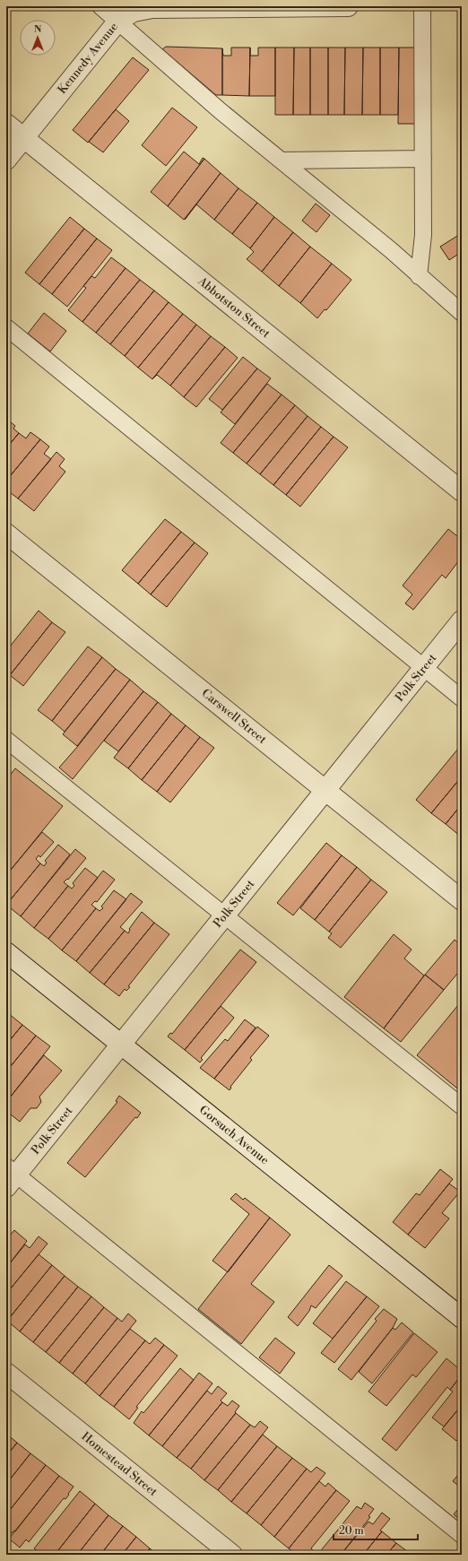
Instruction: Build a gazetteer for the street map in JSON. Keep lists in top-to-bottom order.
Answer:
{
  "streets": {
    "street": [
      "Kennedy Avenue",
      "Abbotston Street",
      "Polk Street",
      "Carswell Street",
      "Gorsuch Avenue",
      "Homestead Street"
    ]
  },
  "crossings": [
    ["Kennedy Avenue", "Abbotston Street"],
    ["Polk Street", "Carswell Street"],
    ["Polk Street", "Gorsuch Avenue"]
  ],
  "scale_bar": "20 m",
  "north": "top"
}
